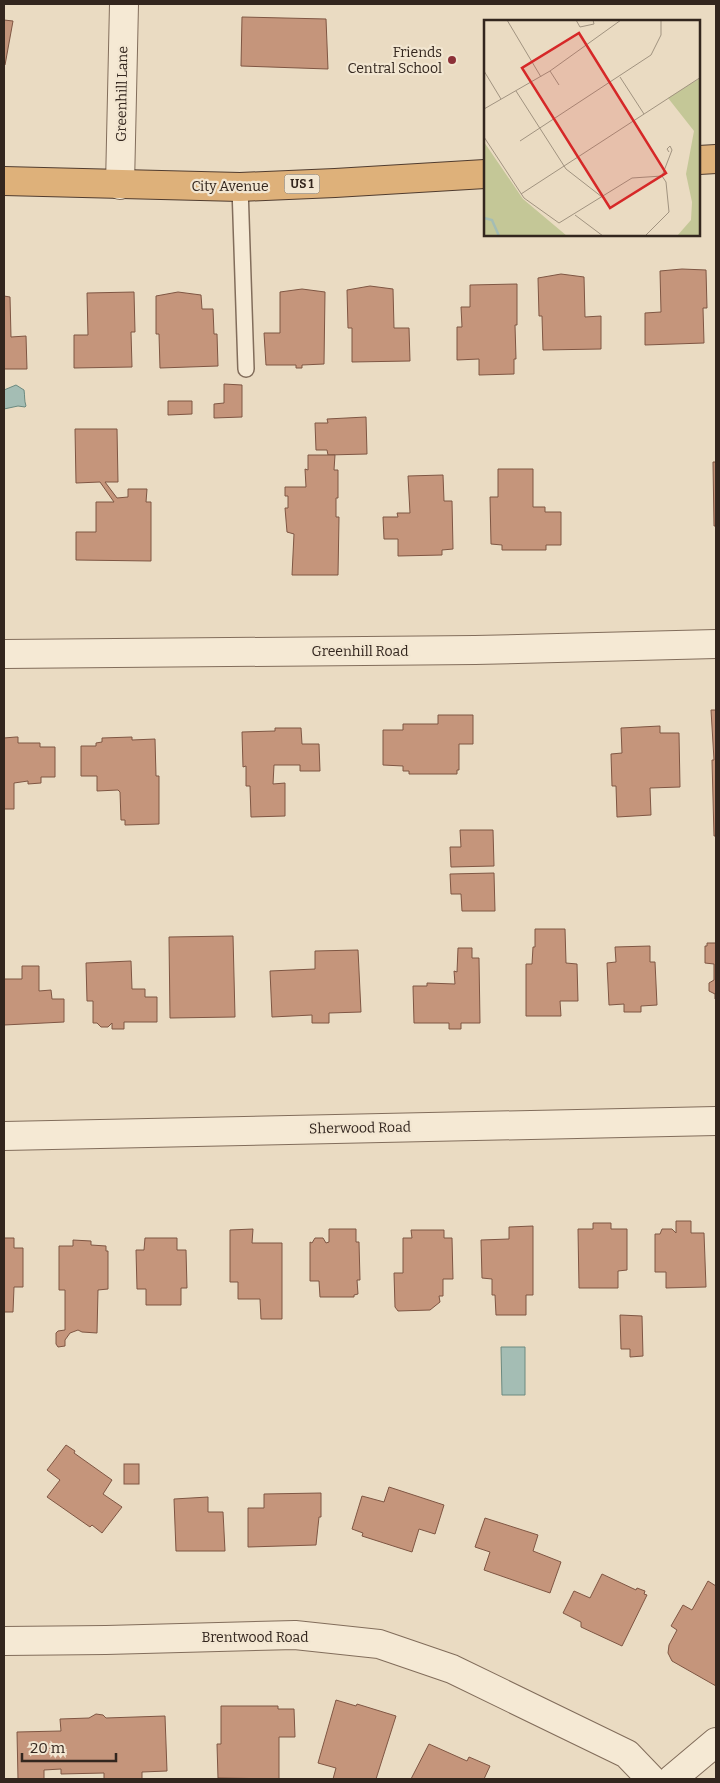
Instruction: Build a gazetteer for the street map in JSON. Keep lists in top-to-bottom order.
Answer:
{
  "streets": {
    "highway": ["US 1", "City Avenue"],
    "street": [
      "Greenhill Lane",
      "Greenhill Road",
      "Sherwood Road",
      "Brentwood Road"
    ]
  },
  "crossings": [
    ["Greenhill Lane", "City Avenue"]
  ],
  "places": ["Friends Central School"],
  "scale_bar": "20 m"
}
